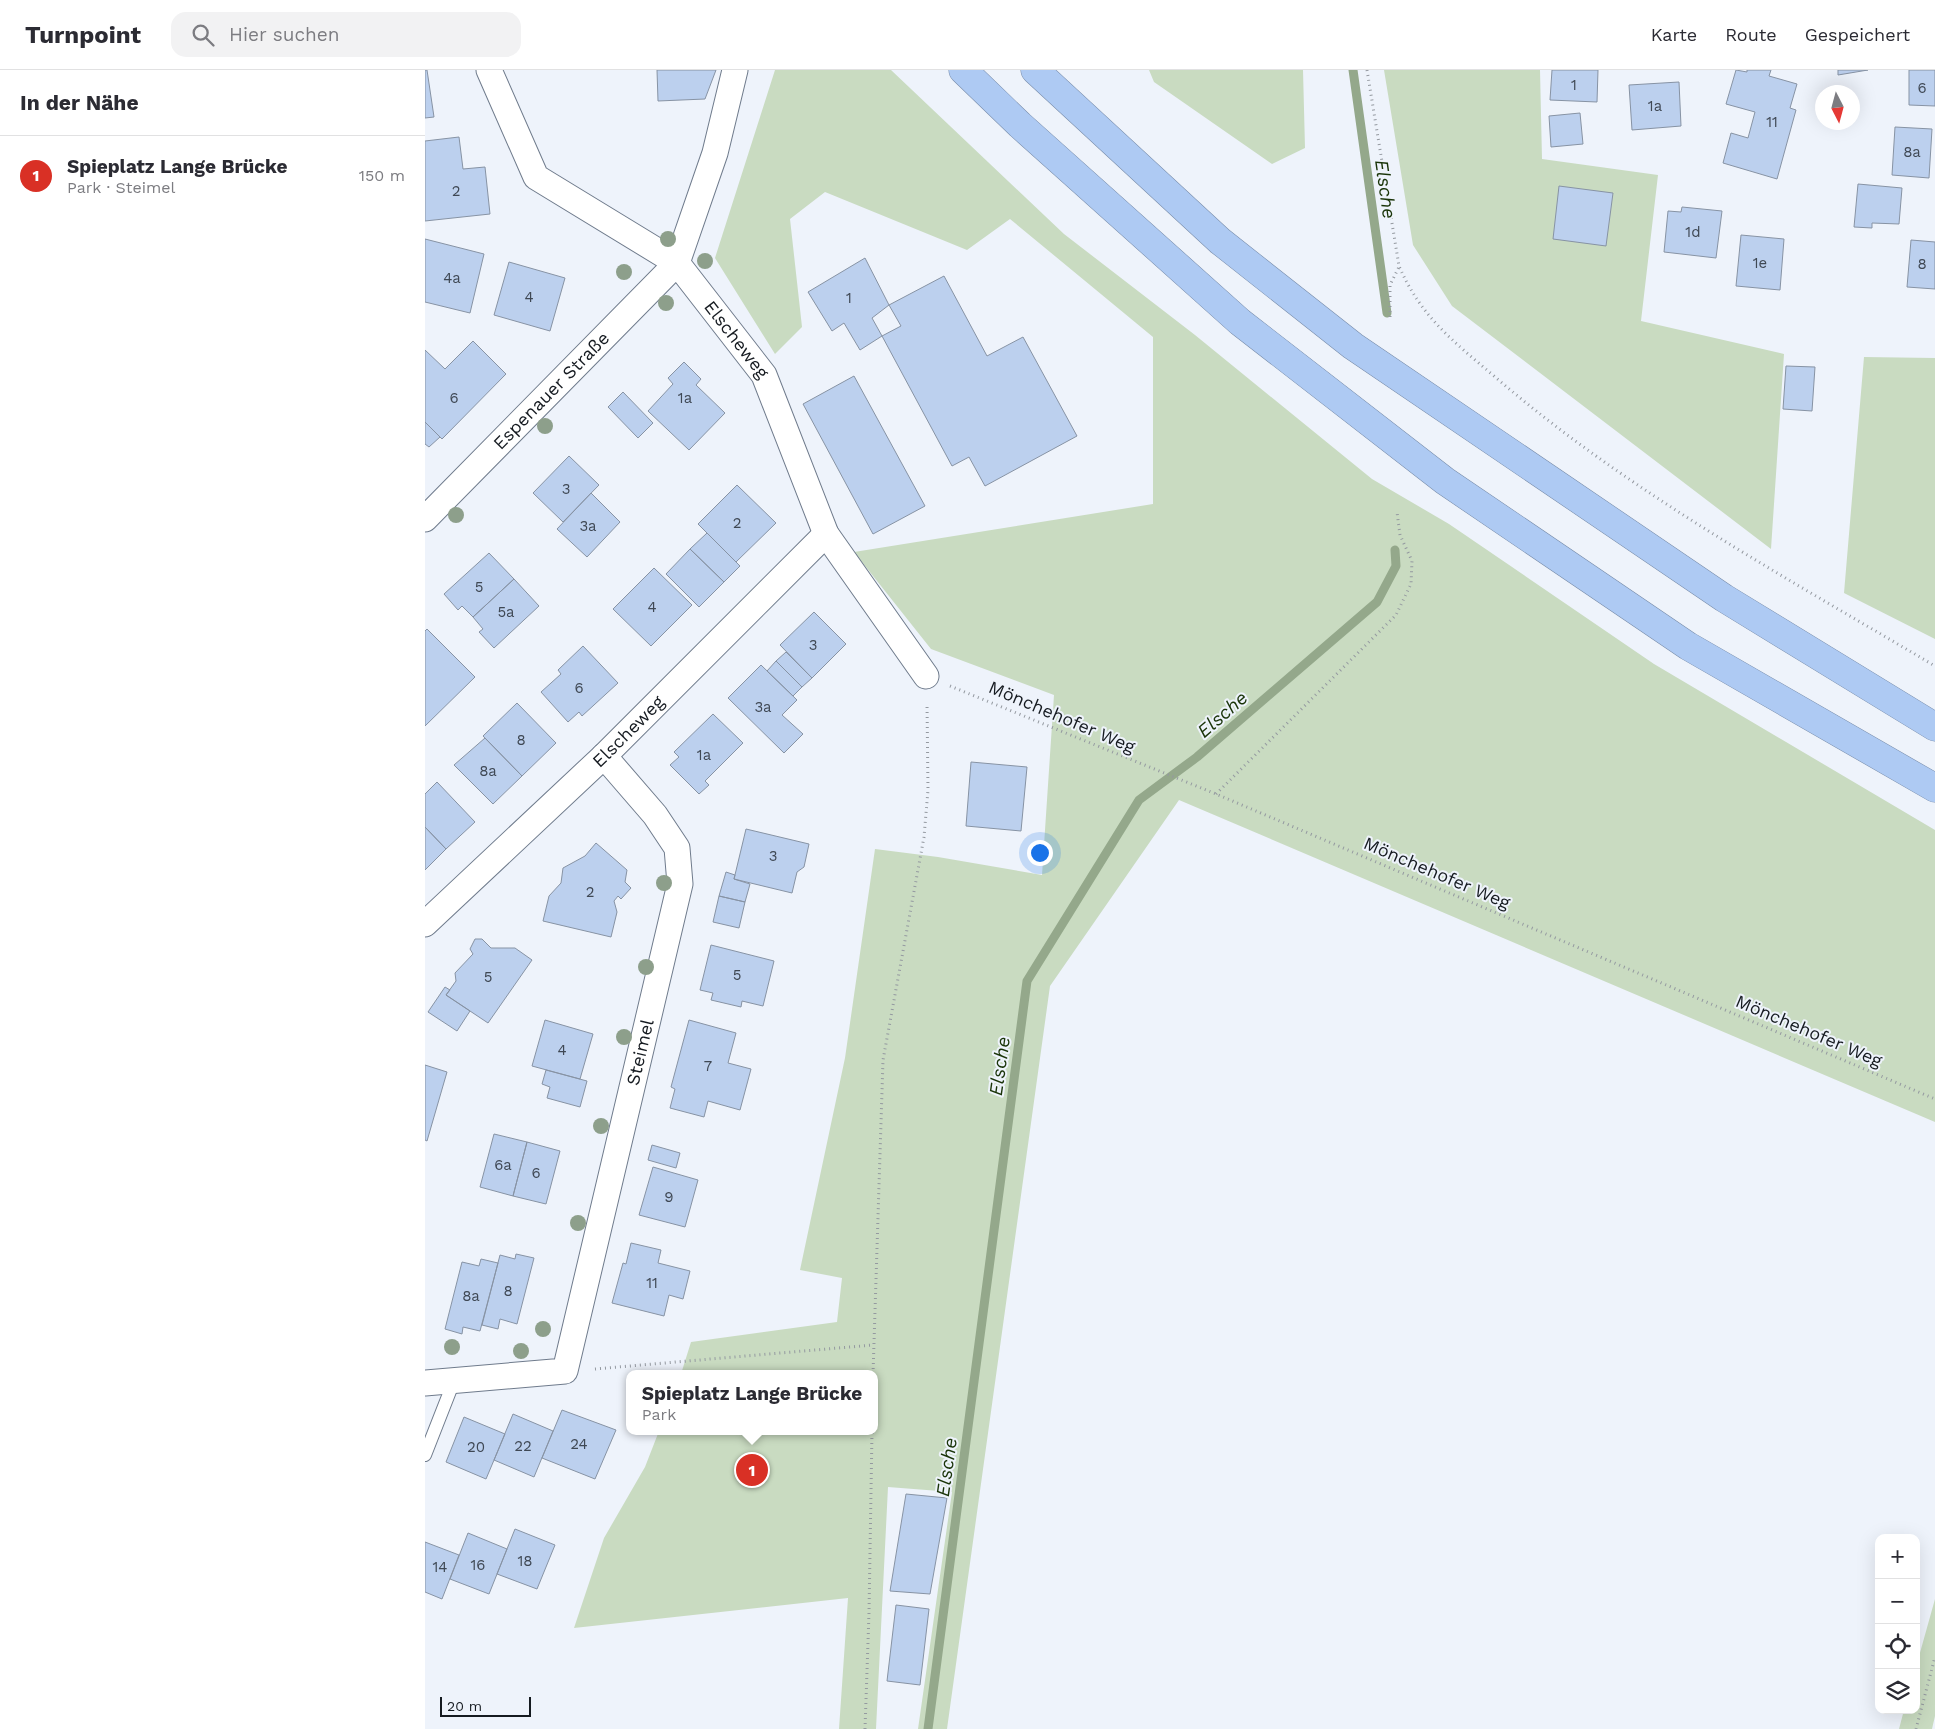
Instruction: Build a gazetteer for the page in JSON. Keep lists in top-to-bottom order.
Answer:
{
  "streets": {
    "street": ["Elscheweg", "Espenauer Straße", "Steimel"],
    "path": ["Mönchehofer Weg"]
  },
  "crossings": [
    ["Elscheweg", "Espenauer Straße"],
    ["Elscheweg", "Mönchehofer Weg"],
    ["Elscheweg", "Steimel"]
  ],
  "water": ["Elsche"],
  "house_numbers": [
    "1",
    "6",
    "1a",
    "11",
    "8a",
    "2",
    "1d",
    "1e",
    "8",
    "4a",
    "4",
    "1",
    "6",
    "1a",
    "3",
    "2",
    "3a",
    "5",
    "4",
    "5a",
    "3",
    "6",
    "3a",
    "8",
    "1a",
    "8a",
    "3",
    "2",
    "5",
    "5",
    "4",
    "7",
    "6a",
    "6",
    "9",
    "11",
    "8",
    "8a",
    "24",
    "22",
    "20",
    "18",
    "16",
    "14"
  ],
  "scale_bar": "20 m",
  "north": "bottom",
  "page": {
    "header": "Turnpoint",
    "search": "Hier suchen",
    "nav": ["Karte", "Route", "Gespeichert"],
    "heading": "In der Nähe",
    "list": [
      {
        "mark": "1",
        "name": "Spieplatz Lange Brücke",
        "note": "Park · Steimel",
        "value": "150 m"
      }
    ],
    "popup": ["Spieplatz Lange Brücke", "Park"],
    "pins": "1",
    "map_buttons": ["+", "−"],
    "scale": "20 m"
  }
}
